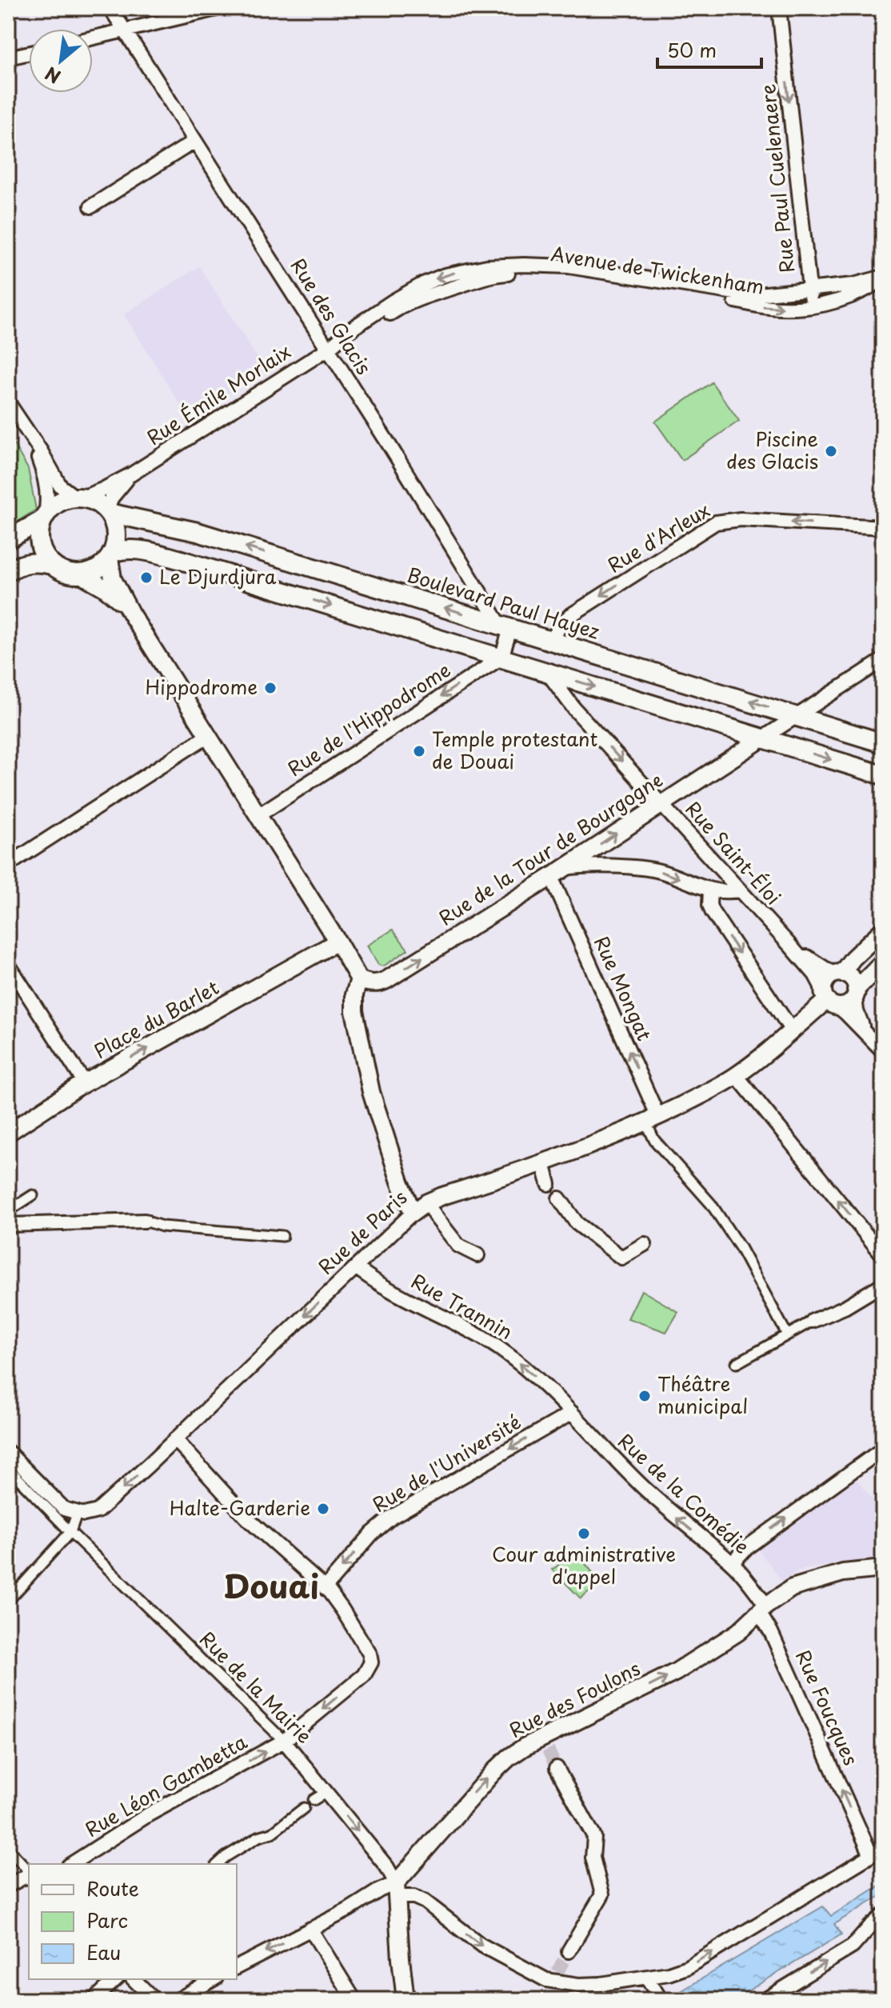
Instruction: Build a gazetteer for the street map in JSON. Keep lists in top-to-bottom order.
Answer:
{
  "streets": {
    "main road": ["Boulevard Paul Hayez"],
    "street": [
      "Rue Paul Cuelenaere",
      "Avenue de Twickenham",
      "Rue des Glacis",
      "Rue Émile Morlaix",
      "Rue d'Arleux",
      "Rue de l'Hippodrome",
      "Rue de la Tour de Bourgogne",
      "Rue Saint-Éloi",
      "Rue Mongat",
      "Place du Barlet",
      "Rue de Paris",
      "Rue Trannin",
      "Rue de l'Université",
      "Rue de la Comédie",
      "Rue de la Mairie",
      "Rue des Foulons",
      "Rue Foucques",
      "Rue Léon Gambetta"
    ]
  },
  "crossings": [
    ["Rue Paul Cuelenaere", "Avenue de Twickenham"],
    ["Avenue de Twickenham", "Rue des Glacis"],
    ["Avenue de Twickenham", "Rue Émile Morlaix"],
    ["Rue des Glacis", "Rue Émile Morlaix"],
    ["Rue des Glacis", "Boulevard Paul Hayez"],
    ["Rue Émile Morlaix", "Boulevard Paul Hayez"],
    ["Rue d'Arleux", "Boulevard Paul Hayez"],
    ["Rue de la Tour de Bourgogne", "Rue Saint-Éloi"],
    ["Rue de la Tour de Bourgogne", "Rue Mongat"],
    ["Rue Saint-Éloi", "Rue de Paris"],
    ["Rue Mongat", "Rue de Paris"],
    ["Rue de Paris", "Rue Trannin"],
    ["Rue Trannin", "Rue de l'Université"],
    ["Rue Trannin", "Rue de la Comédie"],
    ["Rue de l'Université", "Rue de la Comédie"],
    ["Rue de l'Université", "Rue Léon Gambetta"],
    ["Rue de la Comédie", "Rue des Foulons"],
    ["Rue de la Comédie", "Rue Foucques"],
    ["Rue de la Mairie", "Rue des Foulons"],
    ["Rue de la Mairie", "Rue Léon Gambetta"],
    ["Rue des Foulons", "Rue Foucques"]
  ],
  "one_way": [
    "Rue Paul Cuelenaere",
    "Rue d'Arleux",
    "Rue de l'Hippodrome",
    "Rue de la Tour de Bourgogne",
    "Rue Mongat",
    "Place du Barlet",
    "Rue de Paris",
    "Rue Trannin",
    "Rue de l'Université",
    "Rue de la Comédie",
    "Rue des Foulons",
    "Rue Foucques"
  ],
  "districts": ["Douai"],
  "places": [
    "Piscine des Glacis",
    "Le Djurdjura",
    "Hippodrome",
    "Temple protestant de Douai",
    "Théâtre municipal",
    "Halte-Garderie",
    "Cour administrative d'appel"
  ],
  "legend": ["Route", "Parc", "Eau"],
  "scale_bar": "50 m",
  "north": "bottom left"
}
